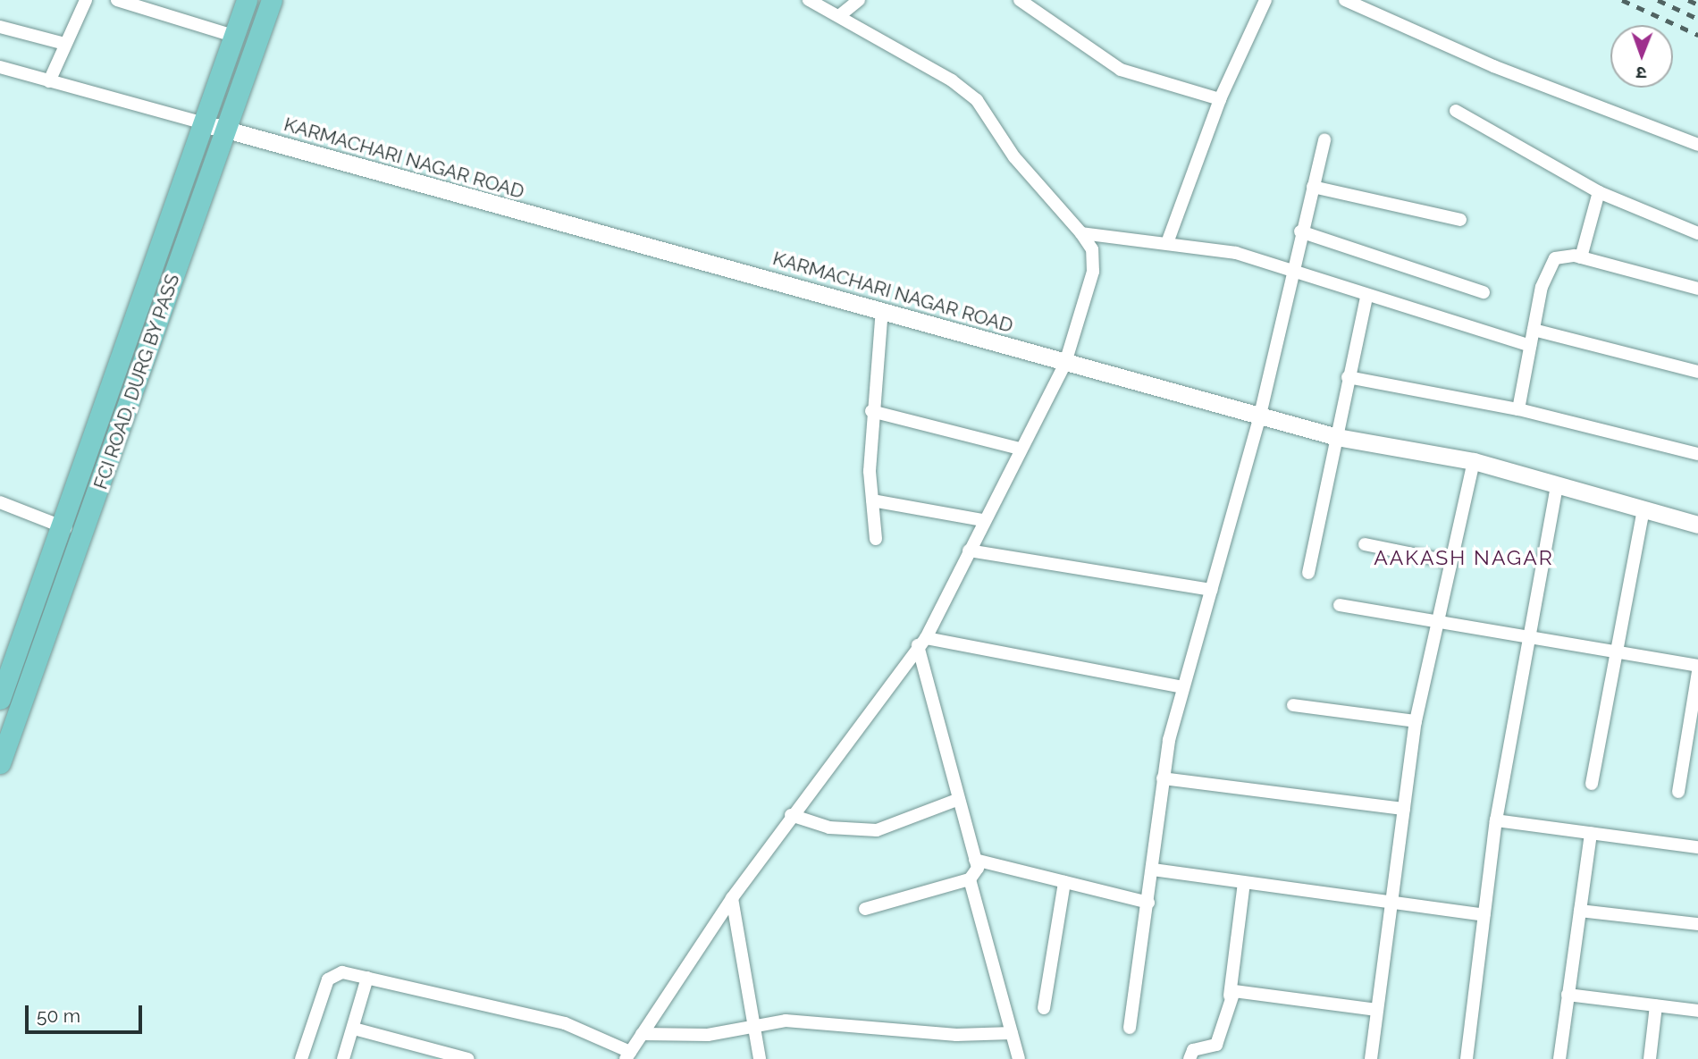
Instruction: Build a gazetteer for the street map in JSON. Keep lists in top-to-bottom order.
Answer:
{
  "streets": {
    "main road": ["FCI ROAD, DURG BY PASS"],
    "street": ["KARMACHARI NAGAR ROAD"]
  },
  "crossings": [
    ["KARMACHARI NAGAR ROAD", "FCI ROAD, DURG BY PASS"]
  ],
  "districts": ["AAKASH NAGAR"],
  "scale_bar": "50 m",
  "north": "bottom"
}
